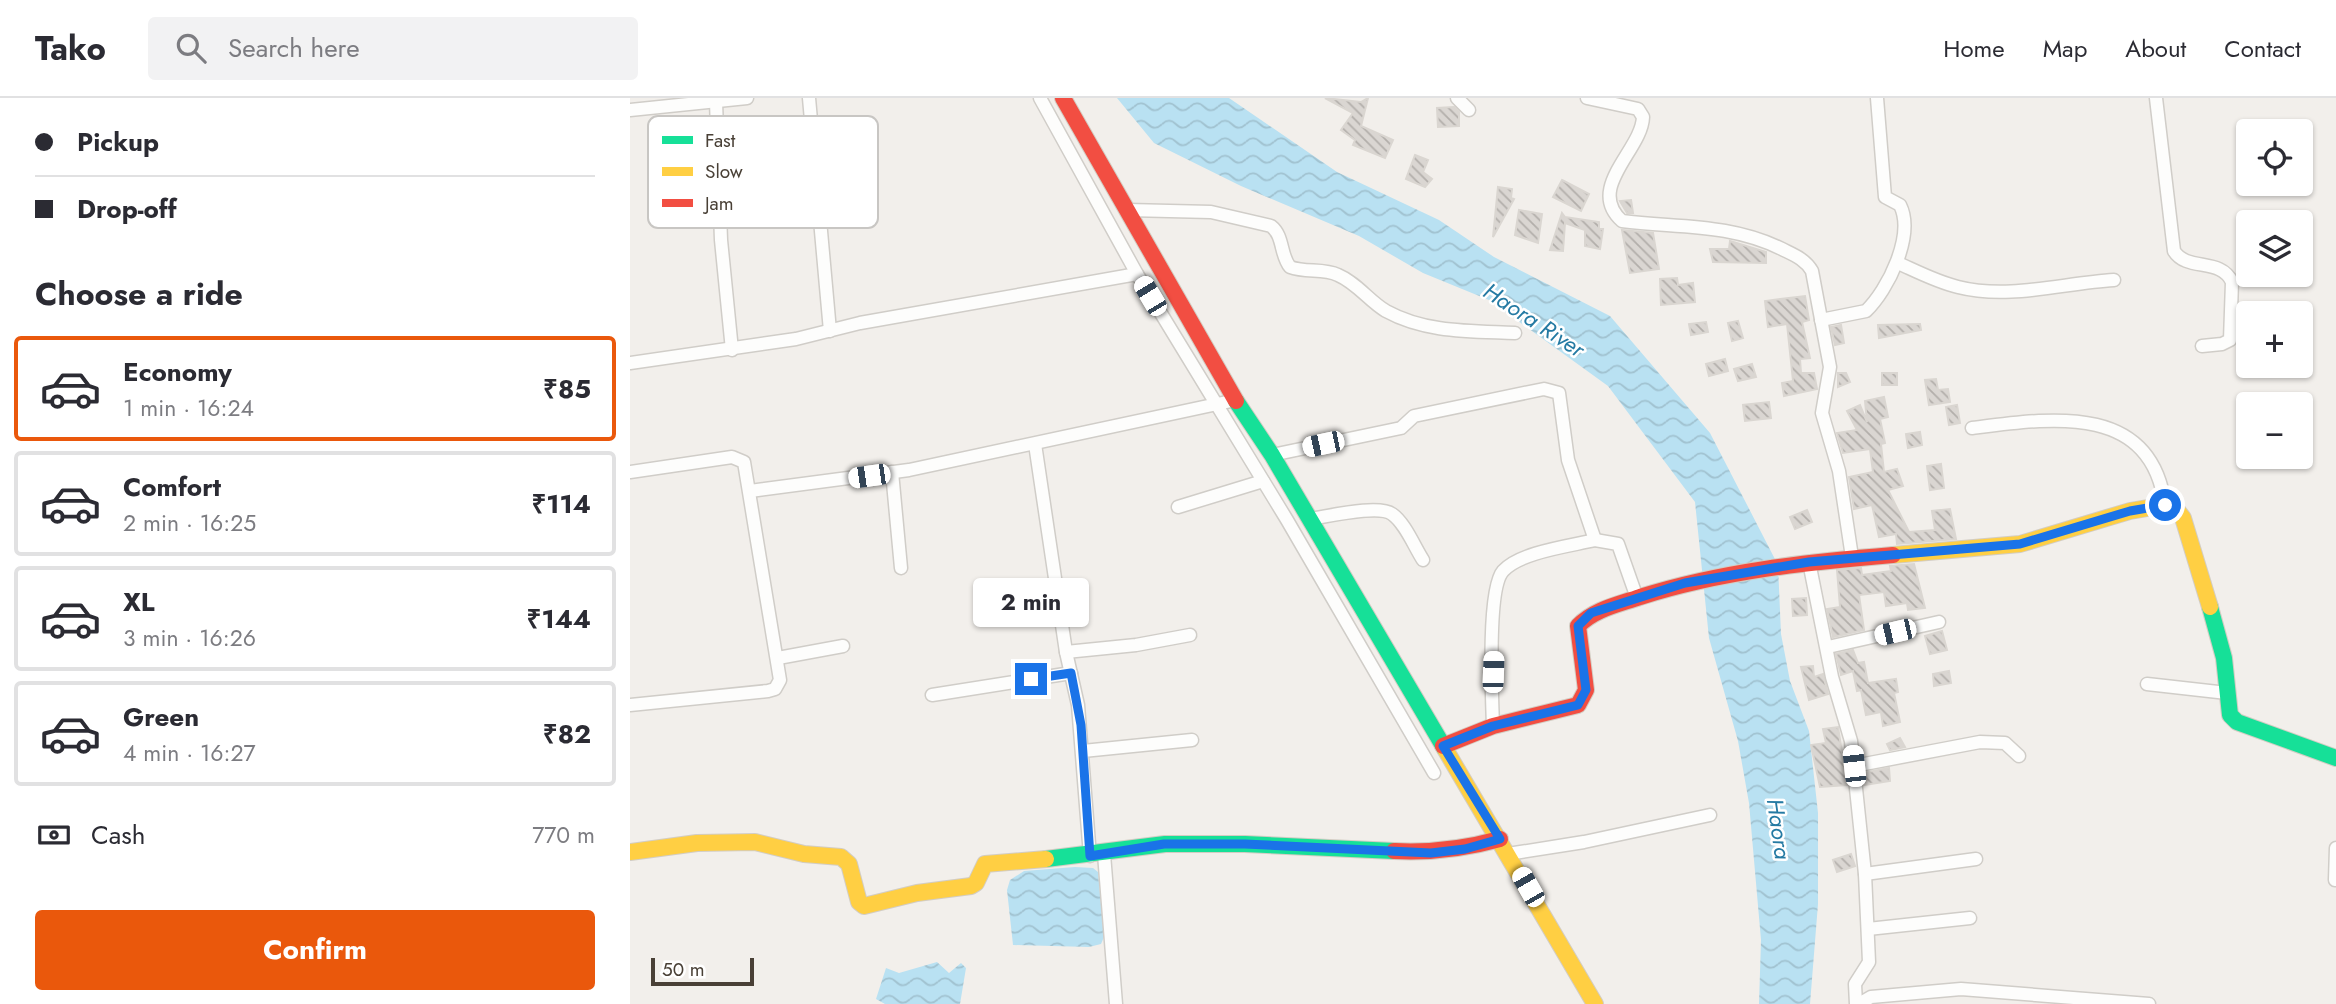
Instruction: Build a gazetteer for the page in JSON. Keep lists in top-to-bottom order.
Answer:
{
  "water": ["Haora River", "Haora"],
  "legend": ["Fast", "Slow", "Jam"],
  "scale_bar": "50 m",
  "page": {
    "header": "Tako",
    "search": "Search here",
    "nav": [
      "Home",
      "Map",
      "About",
      "Contact"
    ],
    "banner": ["Pickup", "Drop-off"],
    "map_buttons": ["+", "−"],
    "heading": "Choose a ride",
    "list": [
      {
        "name": "Economy",
        "note": "1 min · 16:24",
        "value": "₹85"
      },
      {
        "name": "Comfort",
        "note": "2 min · 16:25",
        "value": "₹114"
      },
      {
        "name": "XL",
        "note": "3 min · 16:26",
        "value": "₹144"
      },
      {
        "name": "Green",
        "note": "4 min · 16:27",
        "value": "₹82"
      }
    ],
    "bubble": "2 min",
    "pay": ["Cash", "770 m"],
    "buttons": "Confirm",
    "scale": "50 m"
  }
}
